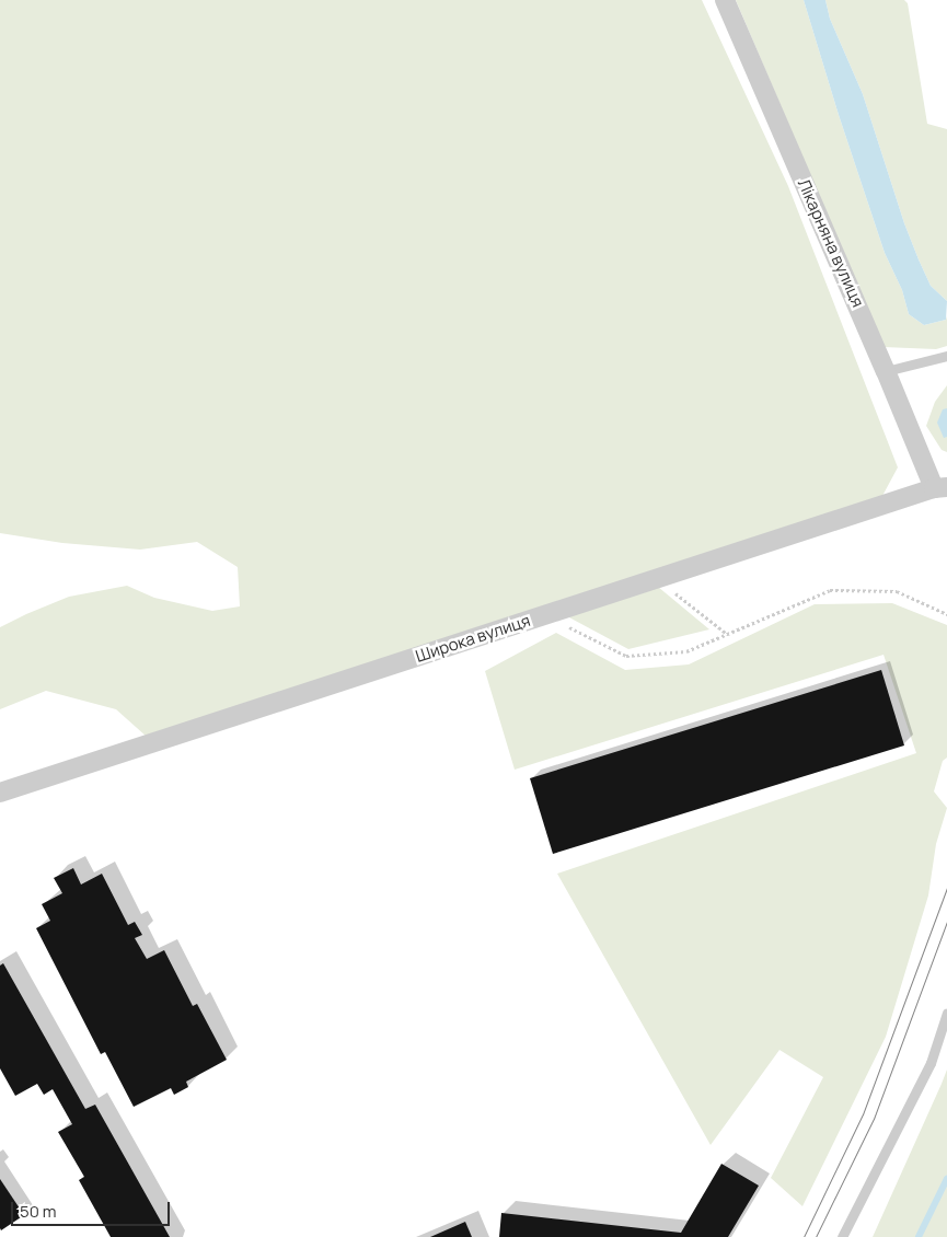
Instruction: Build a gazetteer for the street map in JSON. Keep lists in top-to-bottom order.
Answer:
{
  "streets": {
    "street": ["Лікарняна вулиця", "Широка вулиця"]
  },
  "crossings": [
    ["Лікарняна вулиця", "Широка вулиця"]
  ],
  "scale_bar": "50 m"
}
